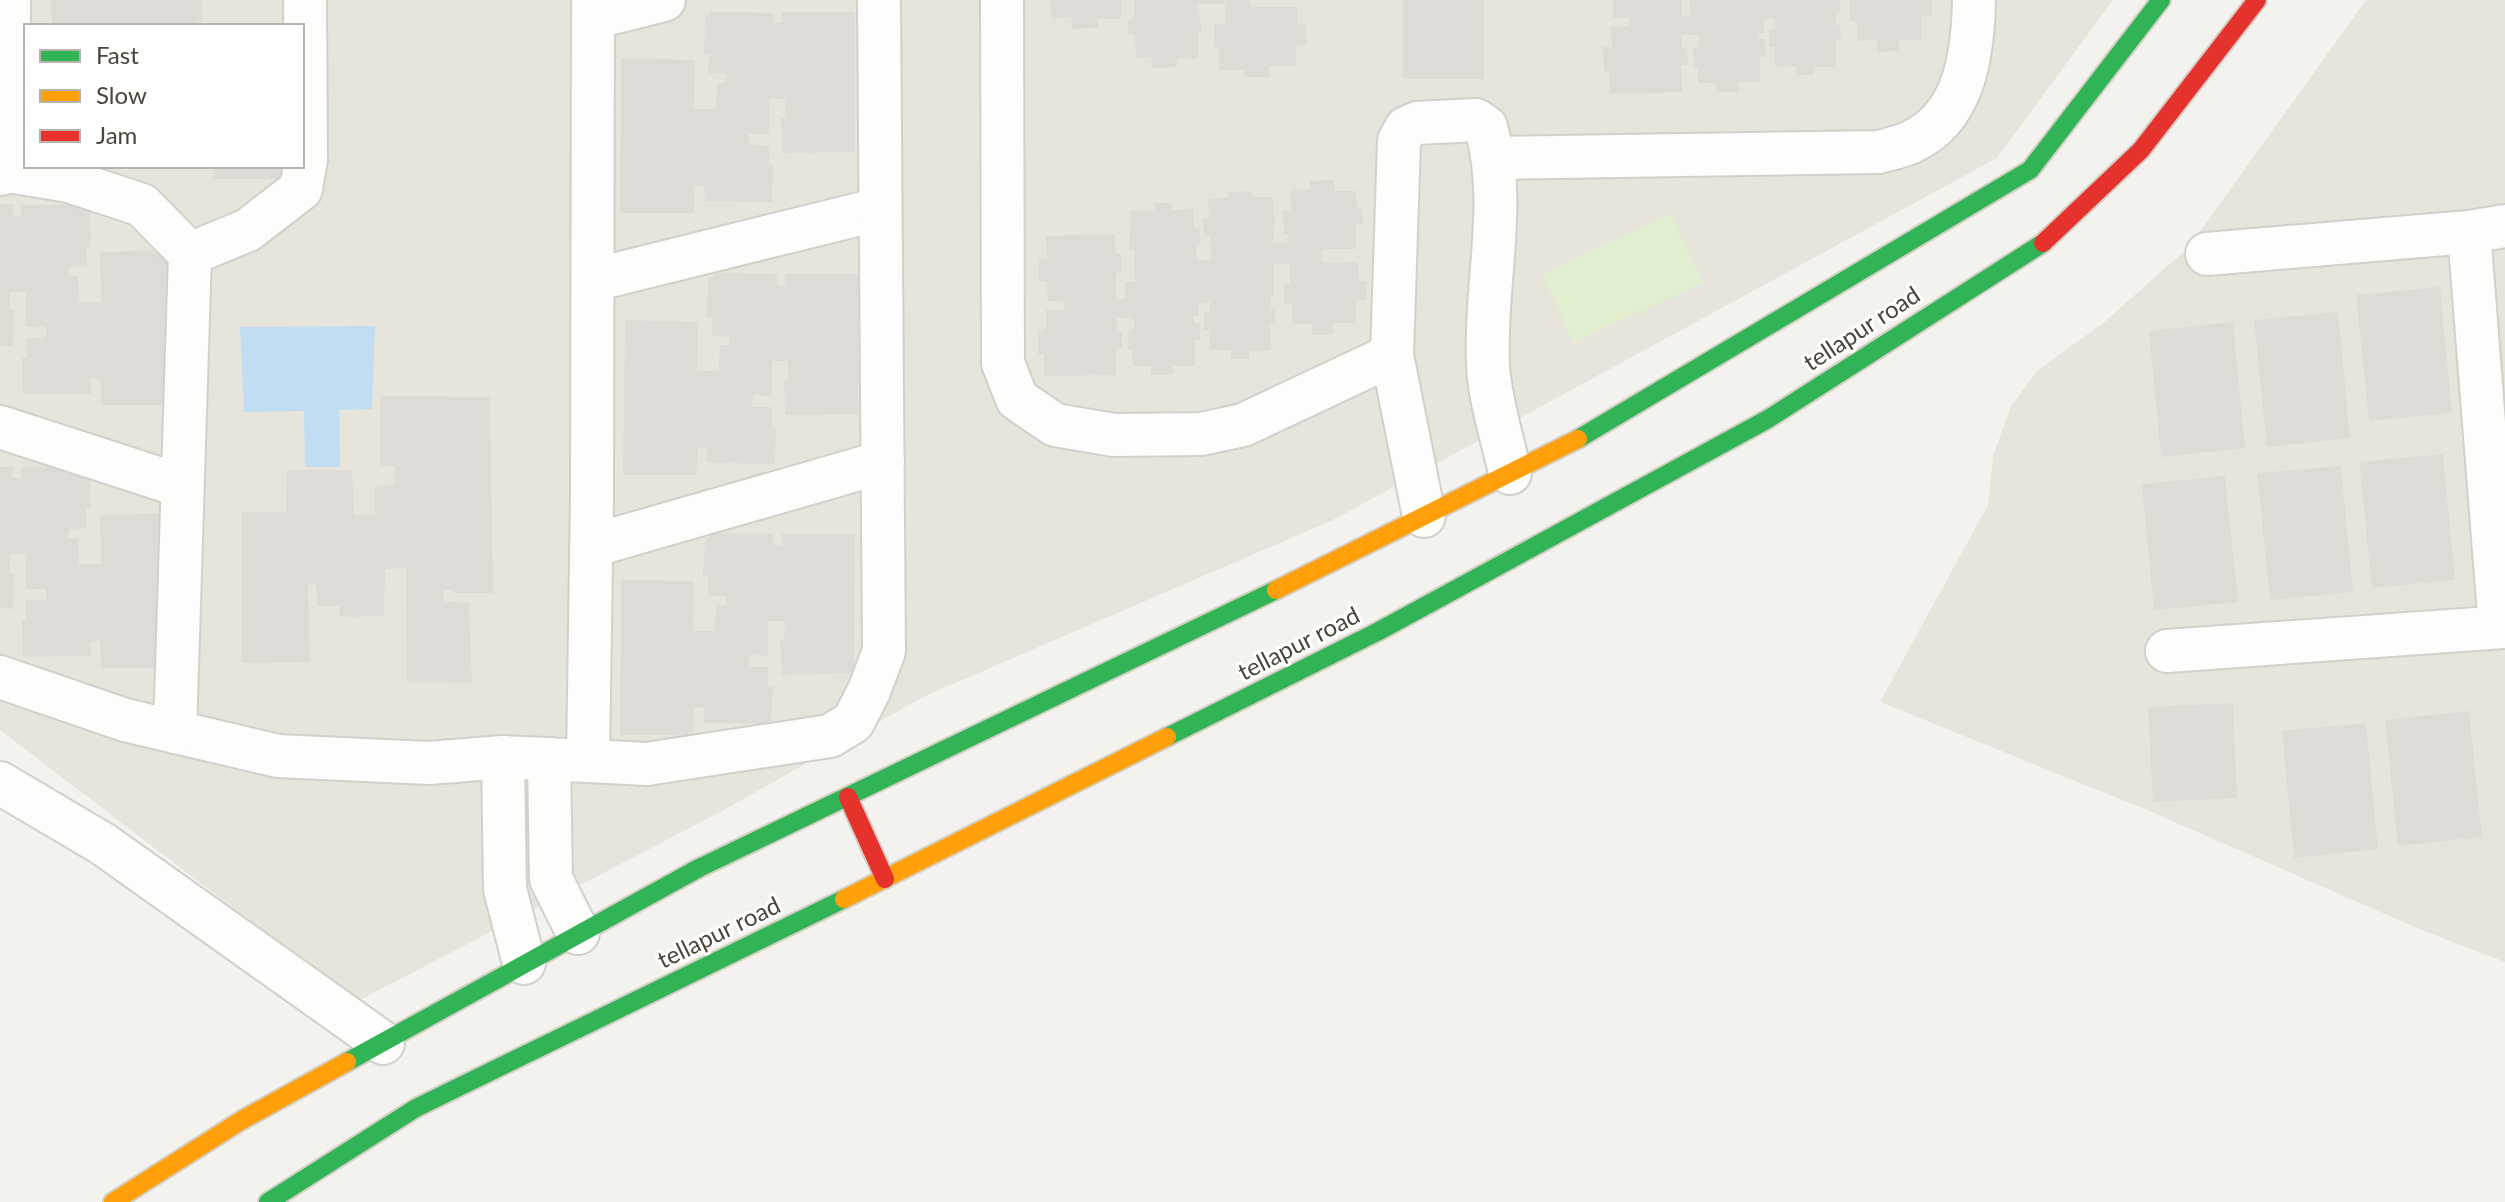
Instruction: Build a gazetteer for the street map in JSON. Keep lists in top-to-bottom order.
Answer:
{
  "streets": {
    "street": ["tellapur road"]
  },
  "legend": ["Fast", "Slow", "Jam"]
}
